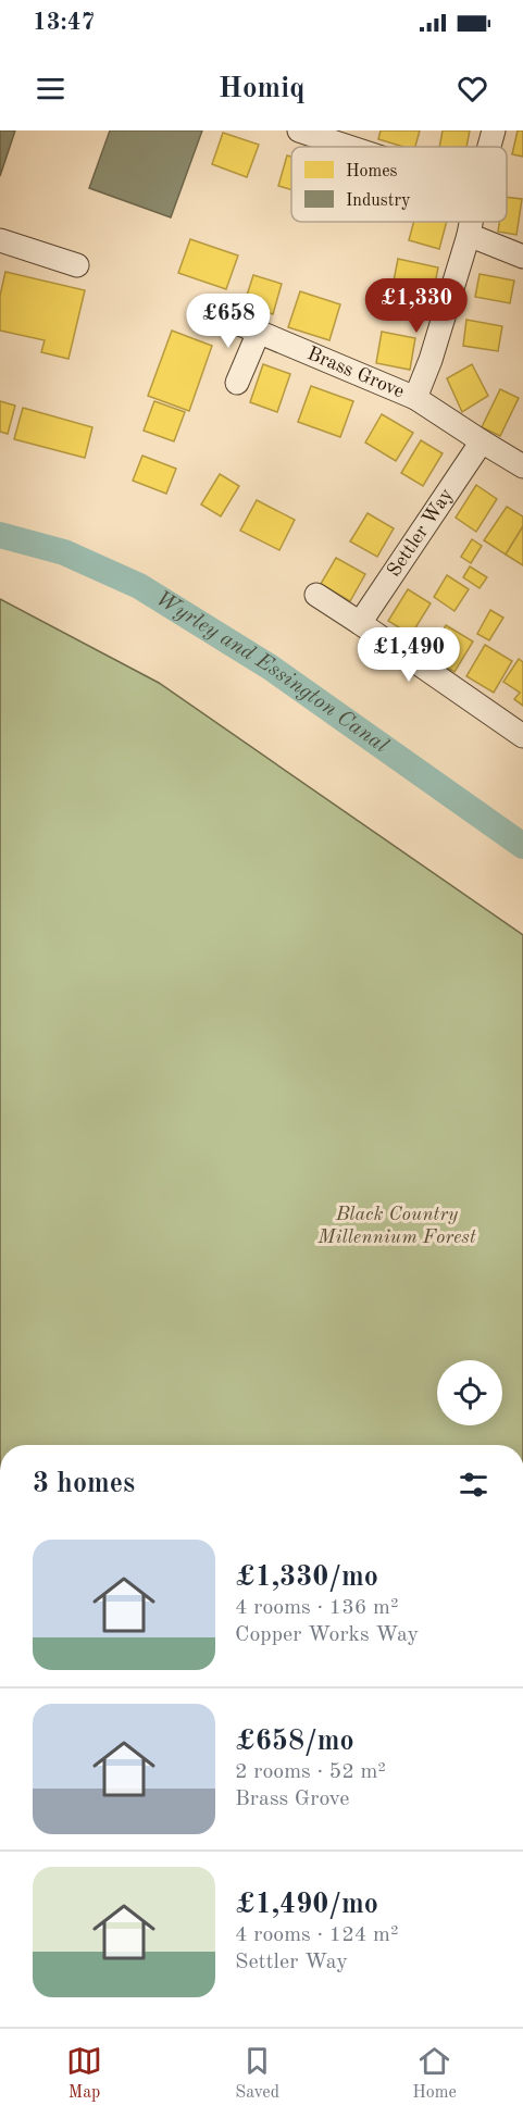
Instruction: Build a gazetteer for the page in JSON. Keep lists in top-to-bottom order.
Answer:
{
  "streets": {
    "street": ["Brass Grove", "Settler Way"]
  },
  "crossings": [
    ["Brass Grove", "Settler Way"]
  ],
  "water": ["Wyrley and Essington Canal"],
  "parks": ["Black Country Millennium Forest"],
  "legend": ["Homes", "Industry"],
  "page": {
    "status": "13:47",
    "header": "Homiq",
    "price": ["£1,330", "£658", "£1,490"],
    "heading": "3 homes",
    "list": [
      {
        "name": "£1,330/mo",
        "note": "4 rooms · 136 m² · Copper Works Way"
      },
      {
        "name": "£658/mo",
        "note": "2 rooms · 52 m² · Brass Grove"
      },
      {
        "name": "£1,490/mo",
        "note": "4 rooms · 124 m² · Settler Way"
      }
    ],
    "tabs": ["Map", "Saved", "Home"]
  }
}
